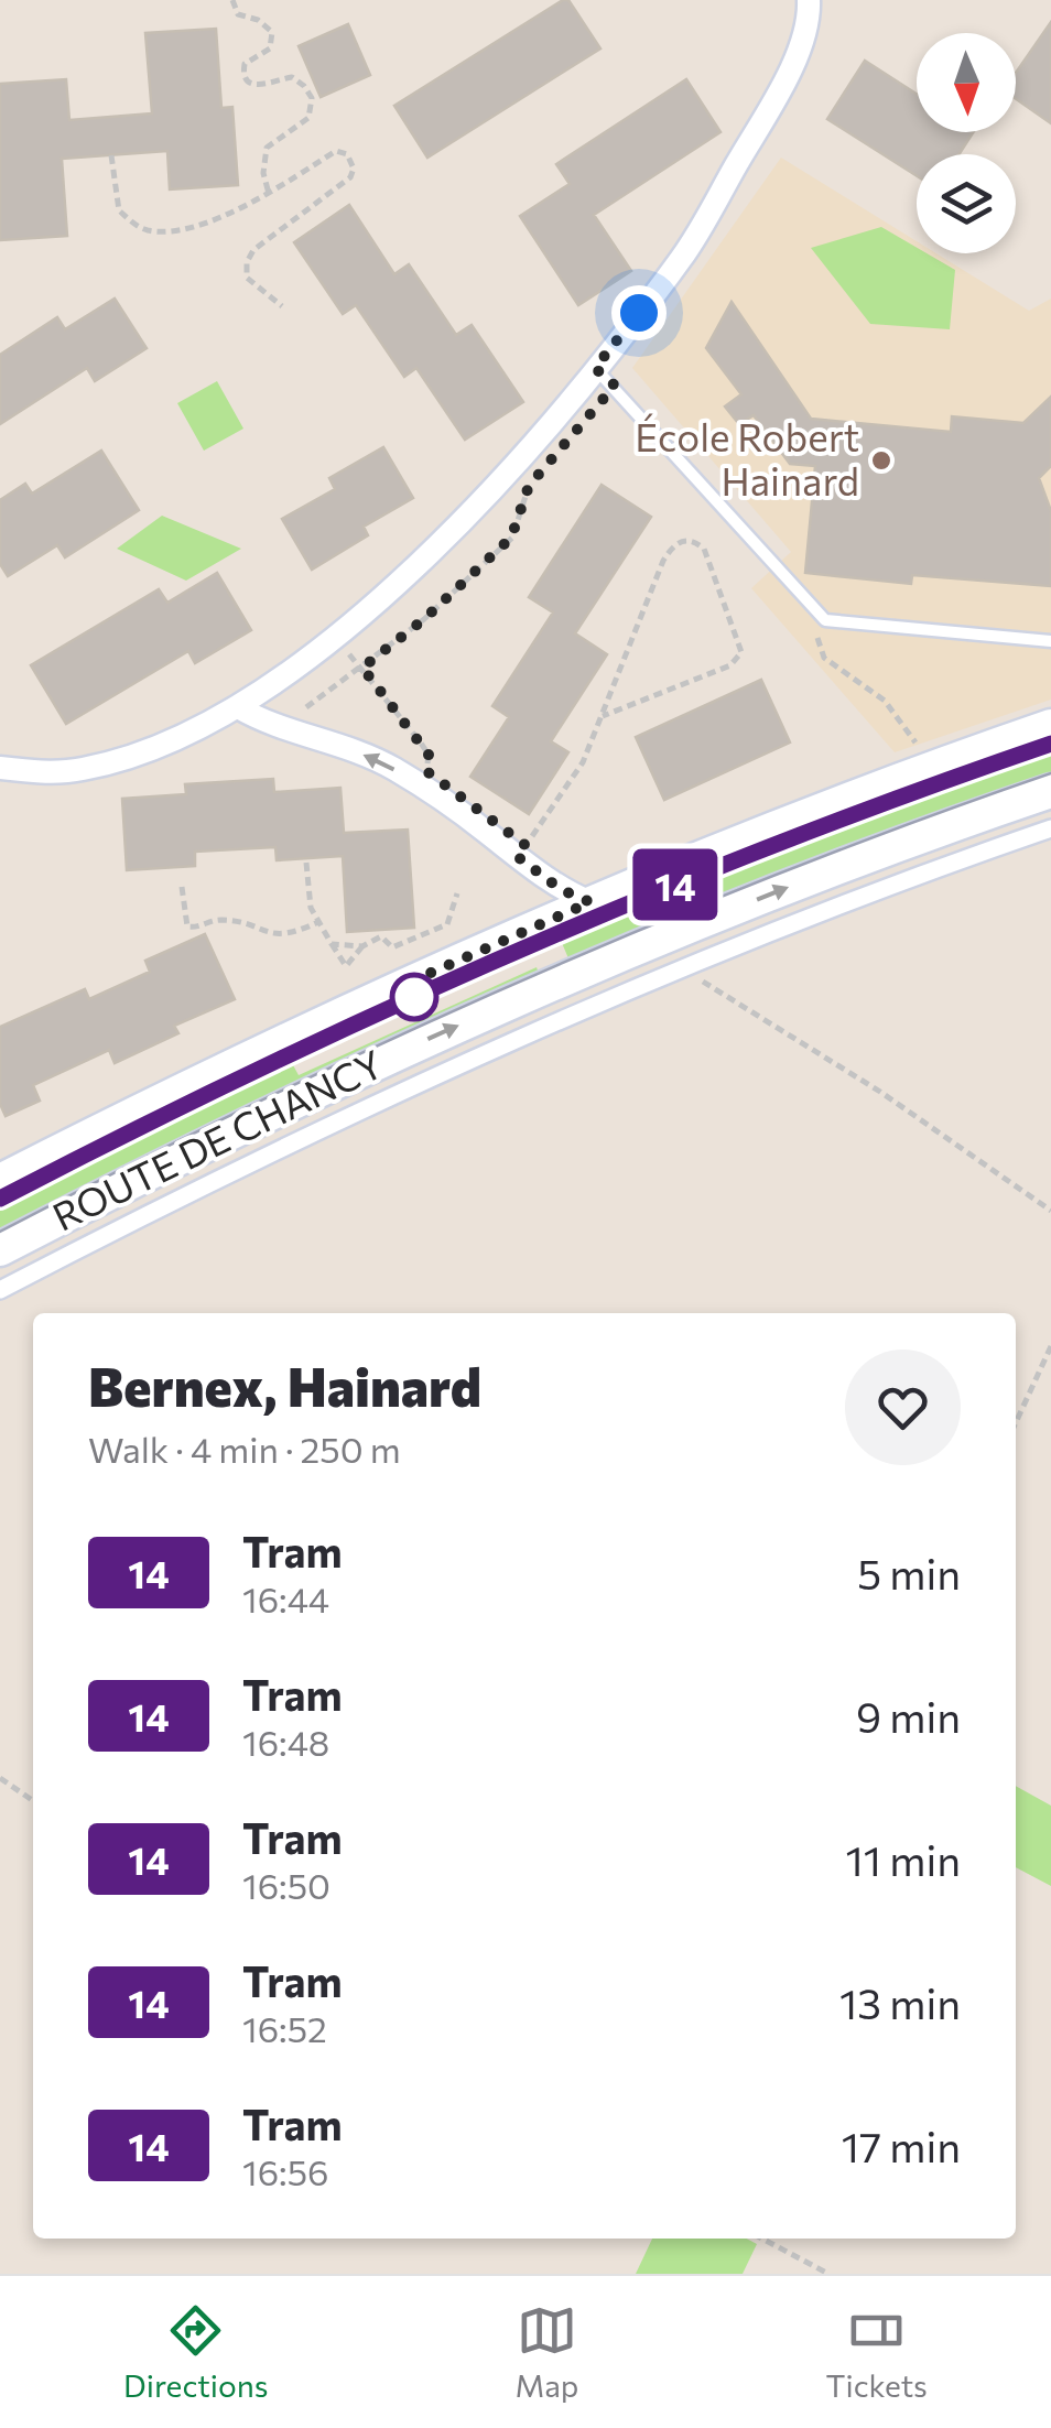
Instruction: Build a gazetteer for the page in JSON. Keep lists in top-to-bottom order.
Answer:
{
  "streets": {
    "main road": ["ROUTE DE CHANCY"]
  },
  "places": ["École Robert Hainard"],
  "lines": ["tram line 14"],
  "north": "bottom",
  "page": {
    "on_map": "14",
    "heading": ["Bernex, Hainard", "Walk · 4 min · 250 m"],
    "list": [
      {
        "mark": "14",
        "name": "Tram",
        "note": "16:44",
        "value": "5 min"
      },
      {
        "mark": "14",
        "name": "Tram",
        "note": "16:48",
        "value": "9 min"
      },
      {
        "mark": "14",
        "name": "Tram",
        "note": "16:50",
        "value": "11 min"
      },
      {
        "mark": "14",
        "name": "Tram",
        "note": "16:52",
        "value": "13 min"
      },
      {
        "mark": "14",
        "name": "Tram",
        "note": "16:56",
        "value": "17 min"
      }
    ],
    "tabs": ["Directions", "Map", "Tickets"]
  }
}
